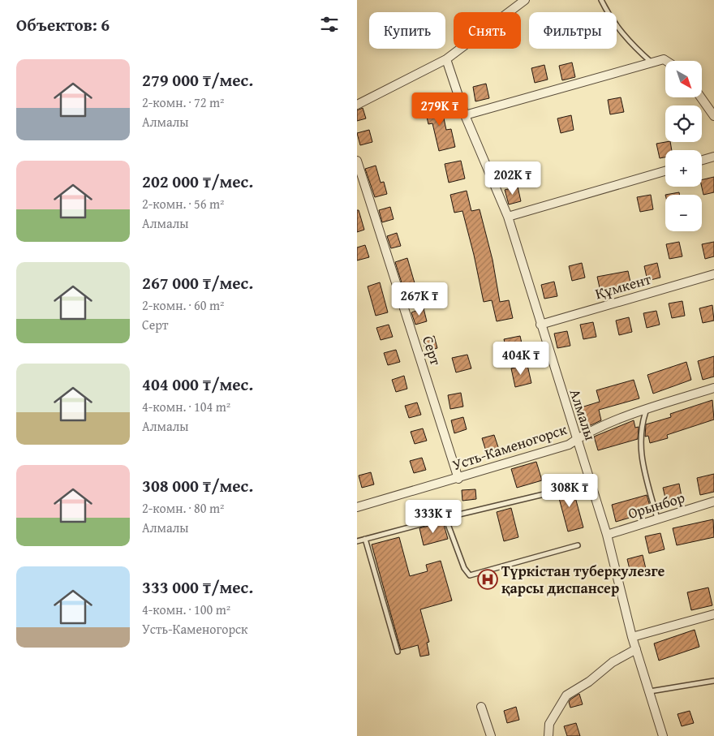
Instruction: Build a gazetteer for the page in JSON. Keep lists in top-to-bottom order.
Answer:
{
  "streets": {
    "street": [
      "Құмкент",
      "Серт",
      "Алмалы",
      "Усть-Каменогорск",
      "Орынбор"
    ]
  },
  "crossings": [
    ["Құмкент", "Алмалы"],
    ["Серт", "Усть-Каменогорск"],
    ["Алмалы", "Усть-Каменогорск"],
    ["Алмалы", "Орынбор"]
  ],
  "places": {
    "hospital": ["Түркістан туберкулезге қарсы диспансер"]
  },
  "north": "bottom right",
  "page": {
    "heading": "Объектов: 6",
    "chip": ["Купить", "Снять", "Фильтры"],
    "list": [
      {
        "name": "279 000 ₸/мес.",
        "note": "2-комн. · 72 m² · Алмалы"
      },
      {
        "name": "202 000 ₸/мес.",
        "note": "2-комн. · 56 m² · Алмалы"
      },
      {
        "name": "267 000 ₸/мес.",
        "note": "2-комн. · 60 m² · Серт"
      },
      {
        "name": "404 000 ₸/мес.",
        "note": "4-комн. · 104 m² · Алмалы"
      },
      {
        "name": "308 000 ₸/мес.",
        "note": "2-комн. · 80 m² · Алмалы"
      },
      {
        "name": "333 000 ₸/мес.",
        "note": "4-комн. · 100 m² · Усть-Каменогорск"
      }
    ],
    "map_buttons": ["+", "−"],
    "price": [
      "279K ₸",
      "202K ₸",
      "267K ₸",
      "404K ₸",
      "308K ₸",
      "333K ₸"
    ]
  }
}
